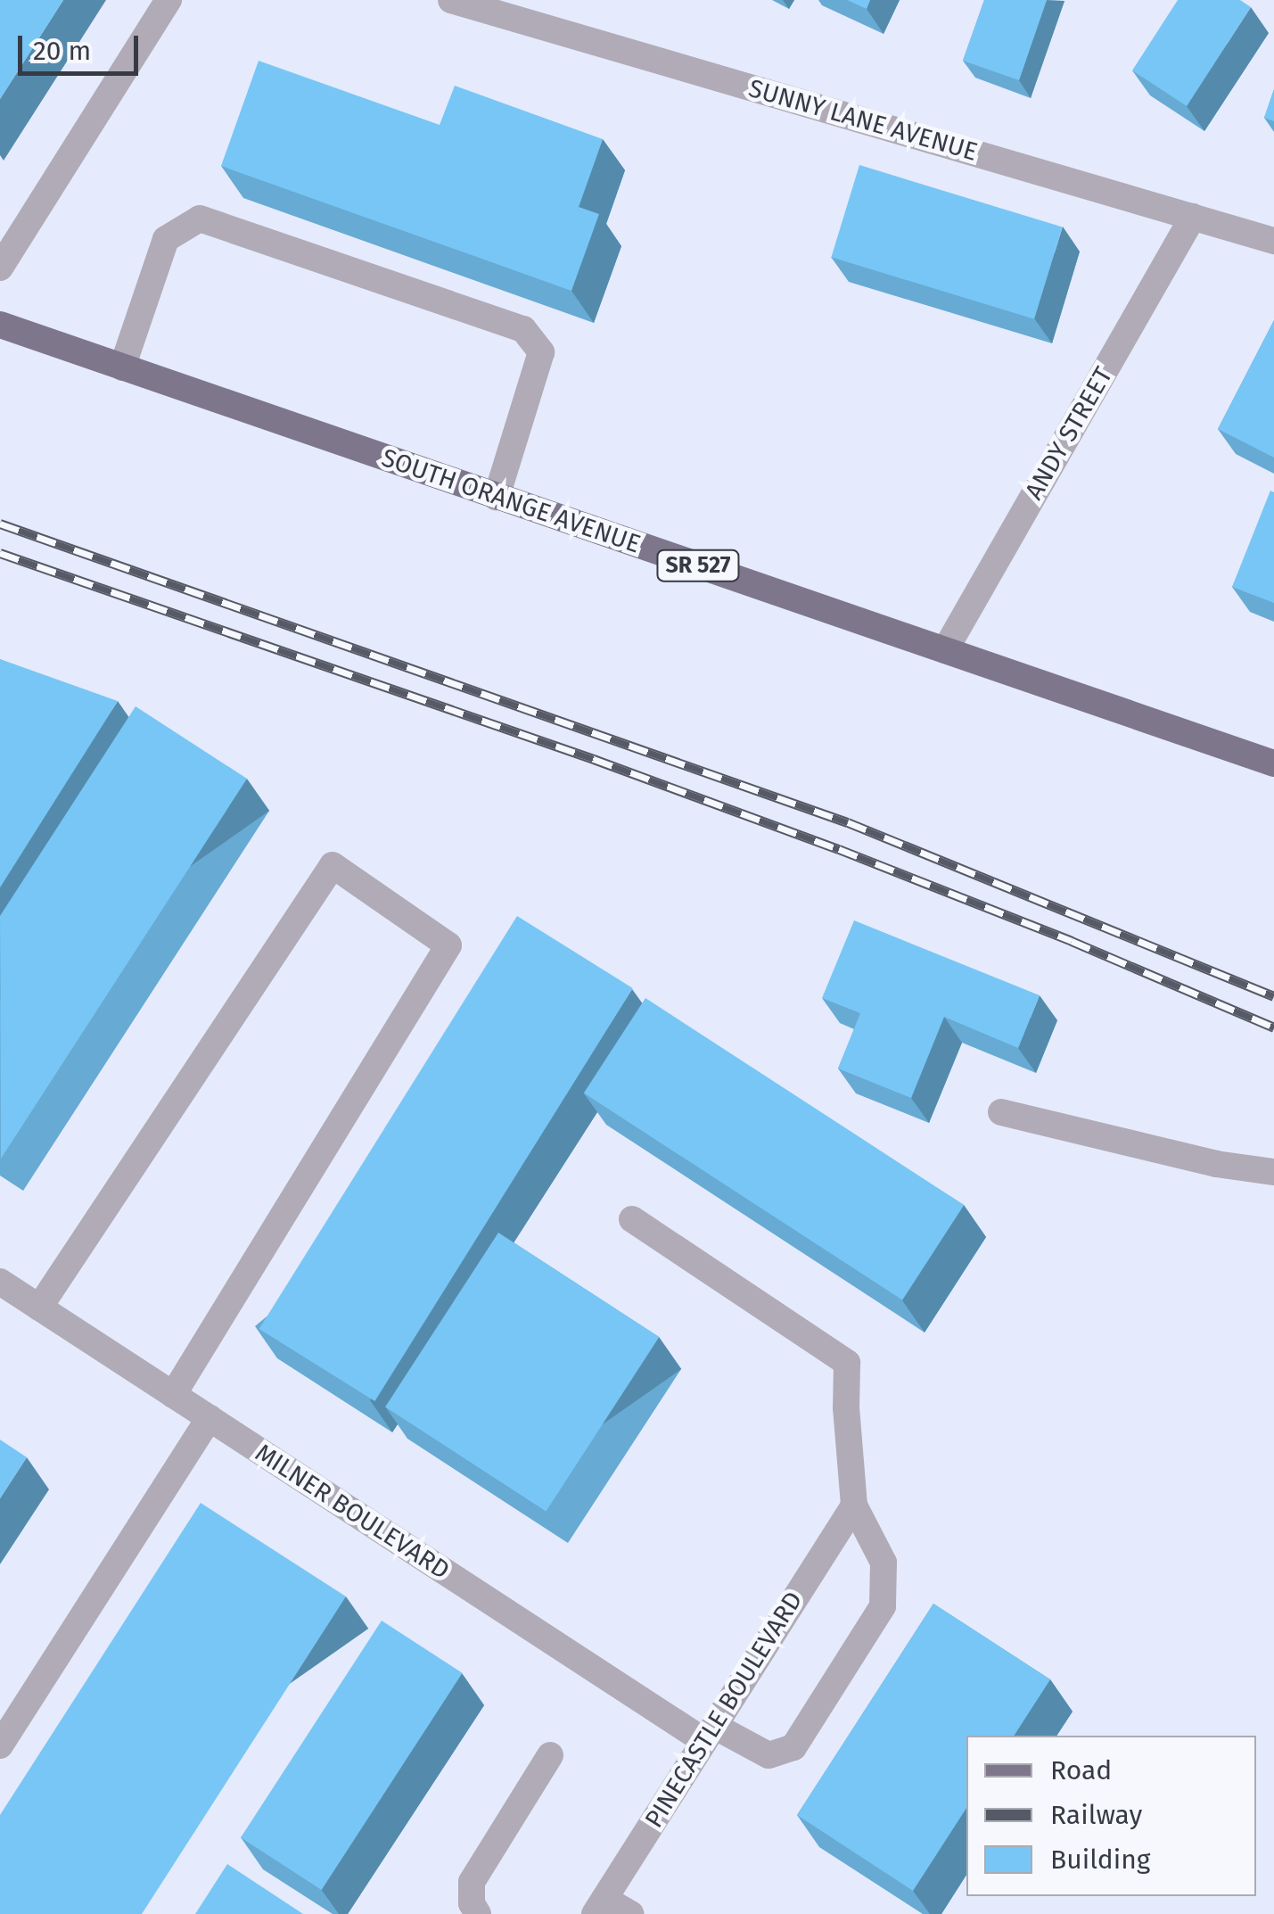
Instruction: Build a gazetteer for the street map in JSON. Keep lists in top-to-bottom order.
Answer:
{
  "streets": {
    "main road": ["SOUTH ORANGE AVENUE", "SR 527"],
    "street": [
      "SUNNY LANE AVENUE",
      "ANDY STREET",
      "MILNER BOULEVARD",
      "PINECASTLE BOULEVARD"
    ]
  },
  "crossings": [
    ["SUNNY LANE AVENUE", "ANDY STREET"],
    ["ANDY STREET", "SOUTH ORANGE AVENUE"],
    ["MILNER BOULEVARD", "PINECASTLE BOULEVARD"]
  ],
  "legend": ["Road", "Railway", "Building"],
  "scale_bar": "20 m"
}
